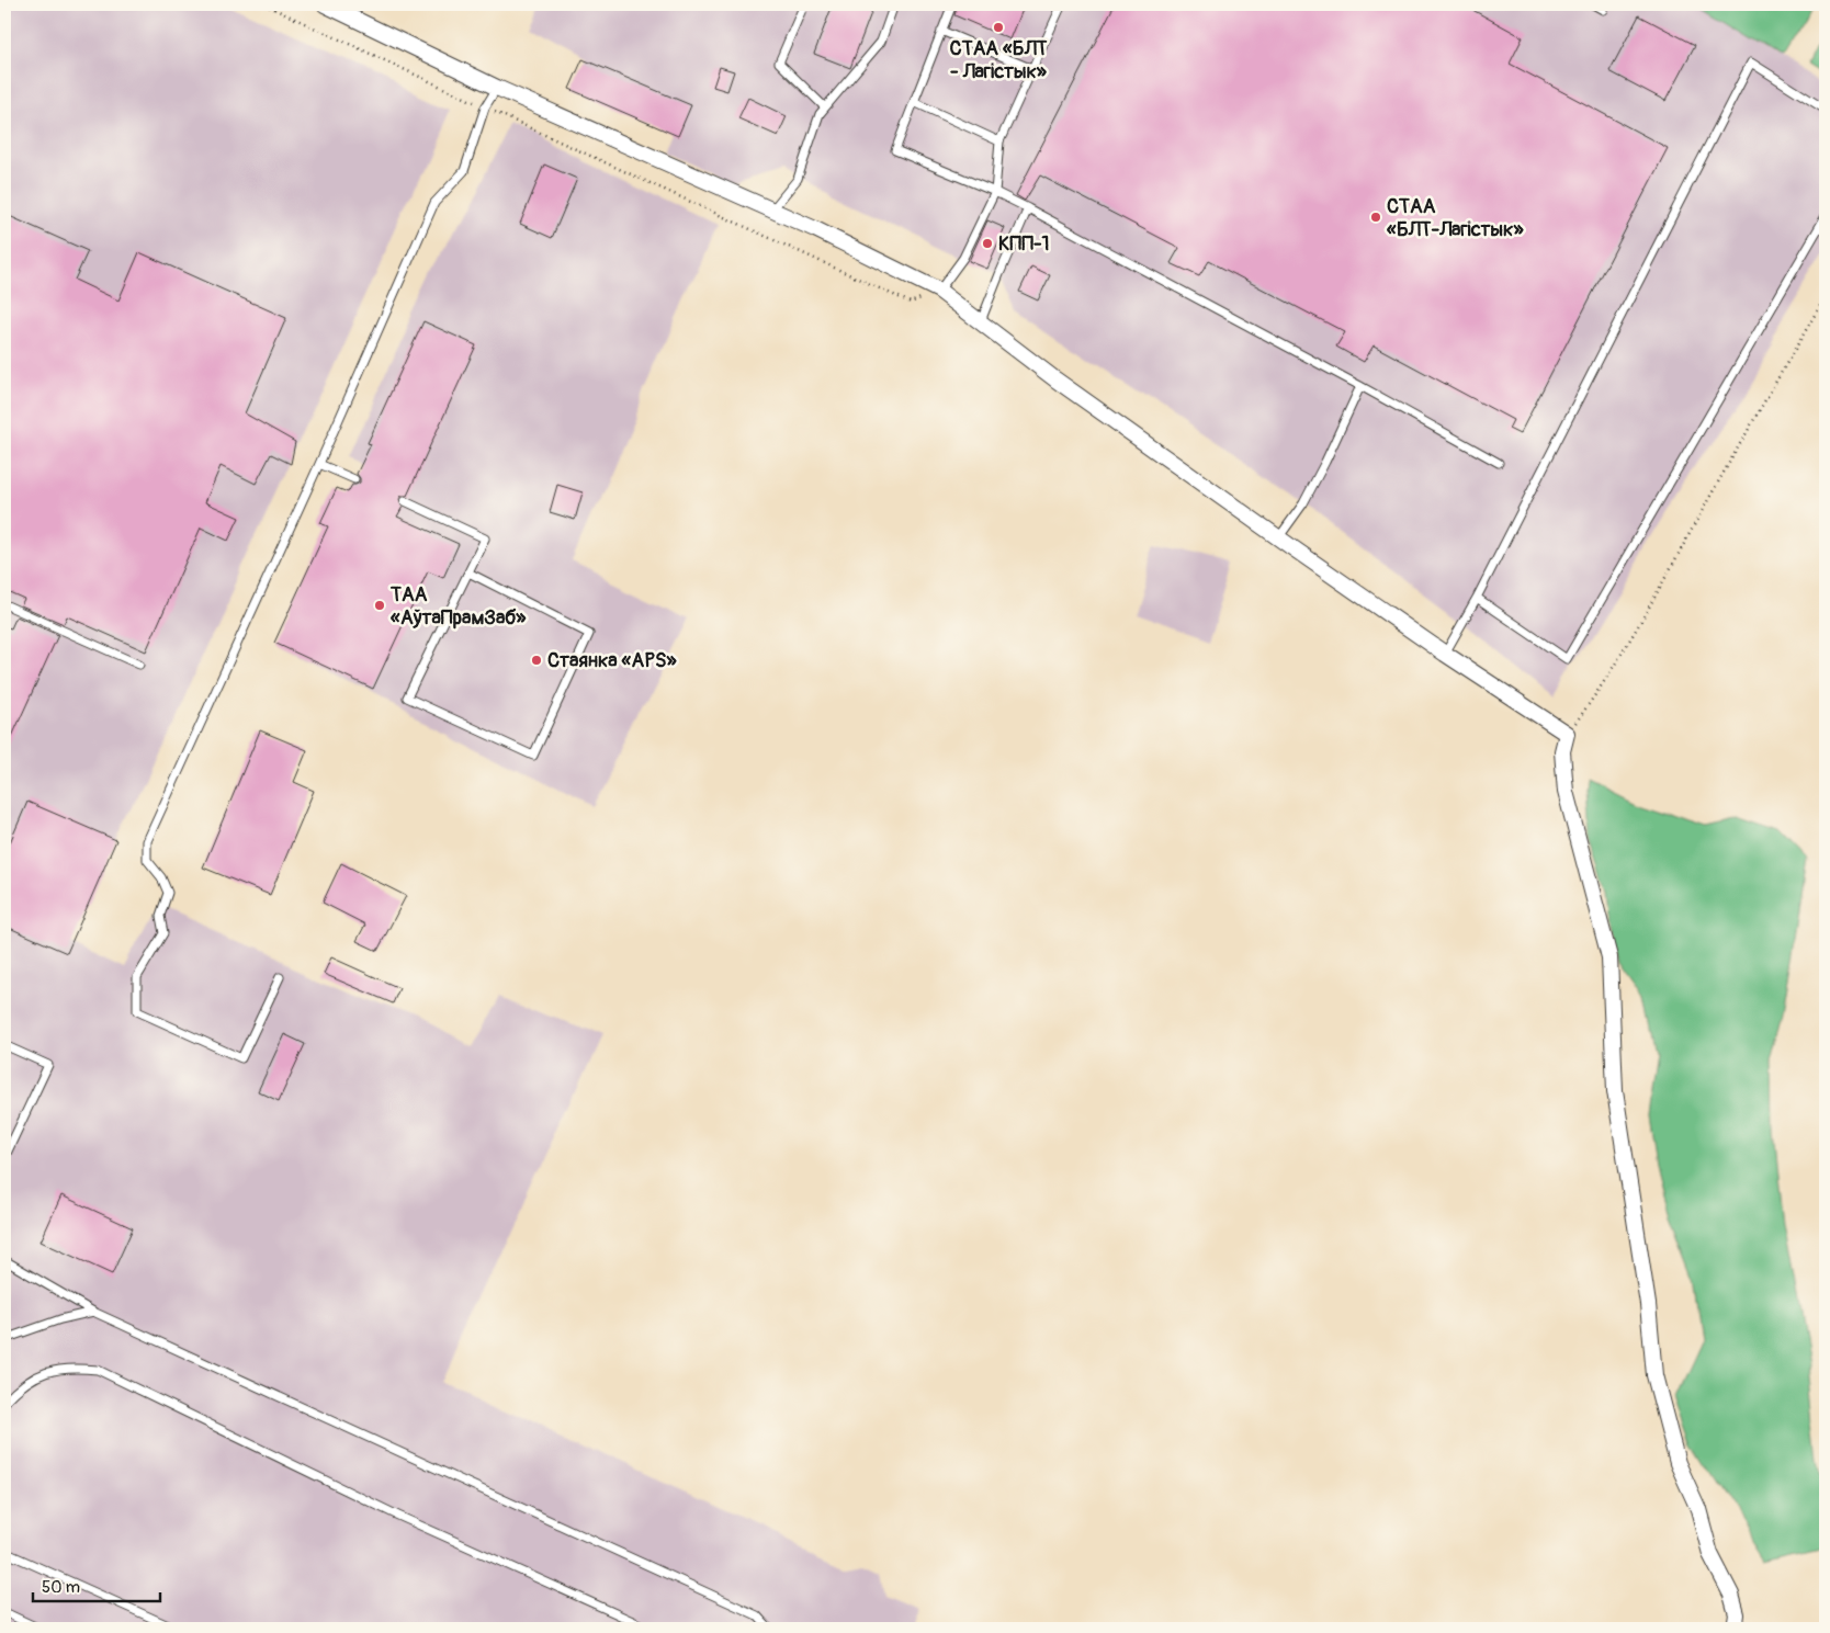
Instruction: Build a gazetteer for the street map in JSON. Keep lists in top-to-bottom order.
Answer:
{
  "places": [
    "СТАА «БЛТ - Лагістык»",
    "СТАА «БЛТ-Лагістык»",
    "КПП-1",
    "ТАА «АўтаПрамЗаб»",
    "Стаянка «APS»"
  ],
  "scale_bar": "50 m"
}
